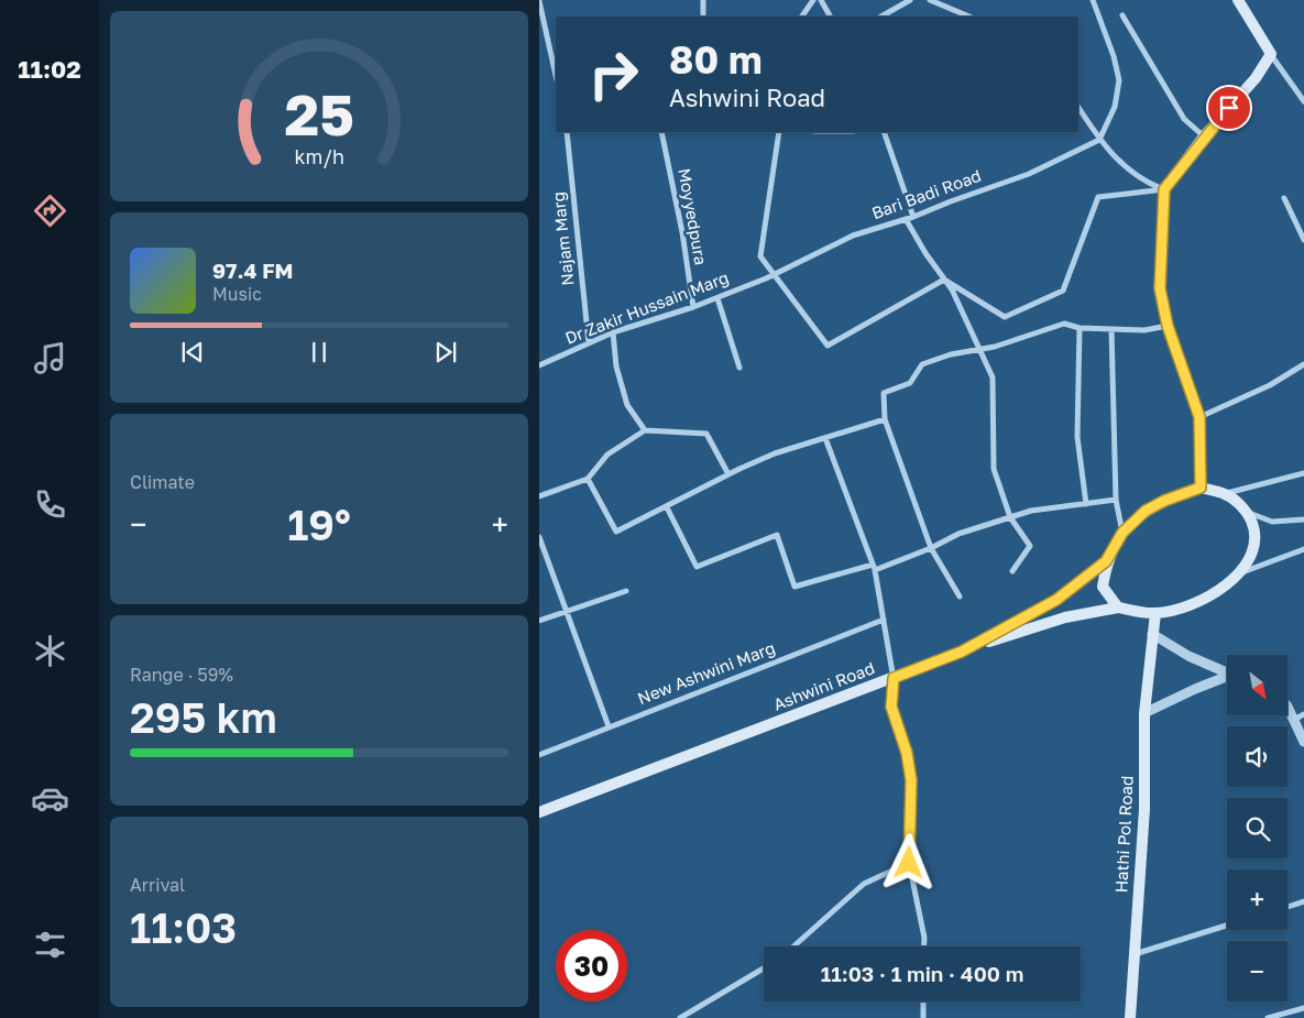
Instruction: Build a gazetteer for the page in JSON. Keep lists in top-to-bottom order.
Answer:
{
  "streets": {
    "main road": ["Ashwini Road", "Hathi Pol Road"],
    "street": [
      "Bari Badi Road",
      "Moyyedpura",
      "Najam Marg",
      "Dr Zakir Hussain Marg",
      "New Ashwini Marg"
    ]
  },
  "crossings": [
    ["Bari Badi Road", "Dr Zakir Hussain Marg"],
    ["Moyyedpura", "Dr Zakir Hussain Marg"],
    ["Najam Marg", "Dr Zakir Hussain Marg"],
    ["Ashwini Road", "Hathi Pol Road"]
  ],
  "north": "bottom right",
  "page": {
    "tabs": "11:02",
    "turn": ["80 m", "Ashwini Road"],
    "song": ["97.4 FM", "Music"],
    "tile": [
      "Climate",
      ["Range · 59%", "295 km"],
      ["Arrival", "11:03"]
    ],
    "heat": ["−", "19°", "+"],
    "map_buttons": ["+", "−"],
    "limit": "30",
    "trip": "11:03 · 1 min · 400 m",
    "gauge": ["25", "km/h"]
  }
}
